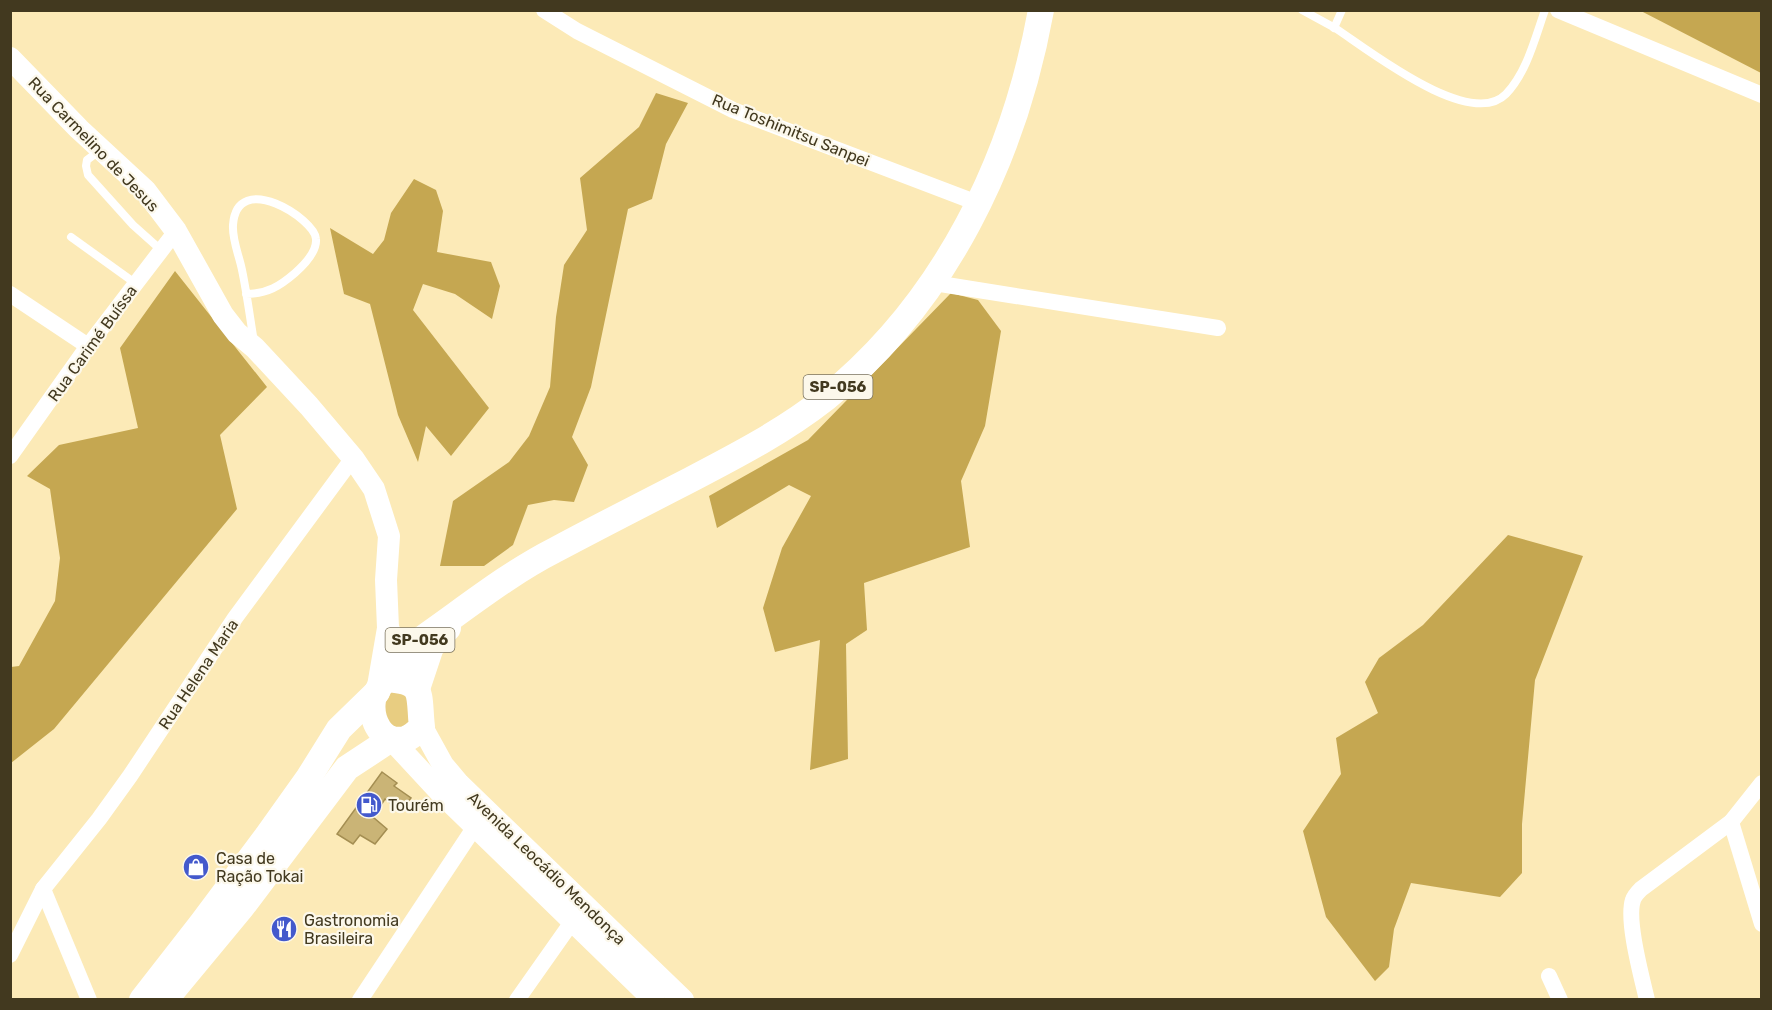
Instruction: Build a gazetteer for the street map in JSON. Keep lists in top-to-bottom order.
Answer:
{
  "streets": {
    "main road": ["SP-056"],
    "street": [
      "Rua Toshimitsu Sanpei",
      "Rua Carmelino de Jesus",
      "Rua Carimé Buíssa",
      "Rua Helena Maria",
      "Avenida Leocádio Mendonça"
    ]
  },
  "crossings": [
    ["Rua Toshimitsu Sanpei", "SP-056"],
    ["Rua Carmelino de Jesus", "Rua Carimé Buíssa"],
    ["Rua Carmelino de Jesus", "SP-056"],
    ["Rua Carmelino de Jesus", "Rua Helena Maria"],
    ["Rua Carmelino de Jesus", "Avenida Leocádio Mendonça"],
    ["SP-056", "Avenida Leocádio Mendonça"]
  ],
  "places": {
    "fuel station": ["Tourém"],
    "shop": ["Casa de Ração Tokai"],
    "restaurant": ["Gastronomia Brasileira"]
  }
}
